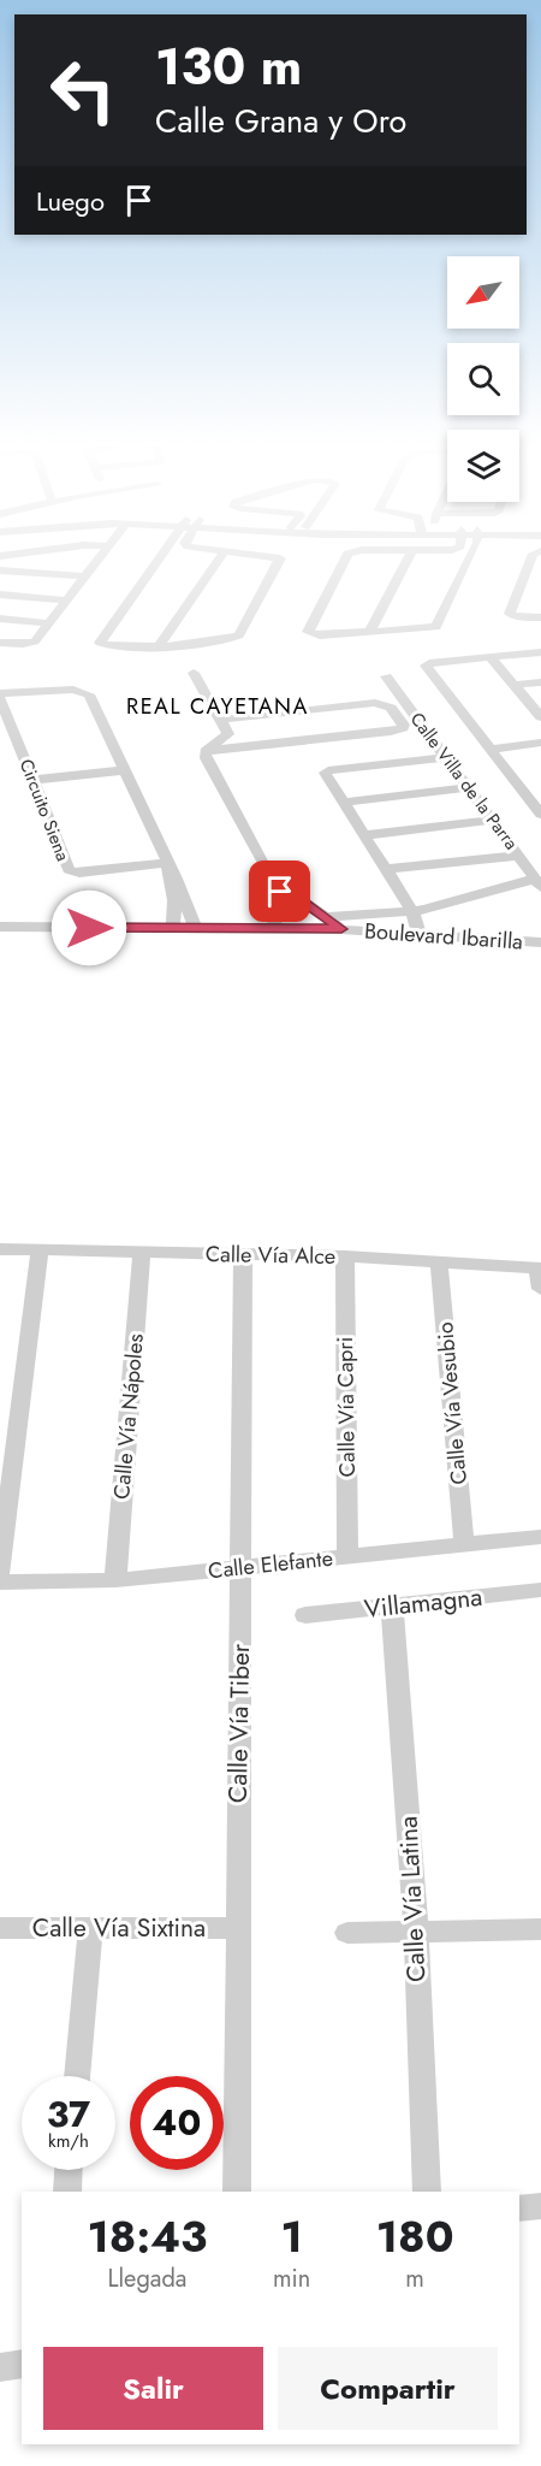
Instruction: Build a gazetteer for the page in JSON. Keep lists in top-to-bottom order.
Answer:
{
  "streets": {
    "street": [
      "Calle Villa de la Parra",
      "Circuito Siena",
      "Boulevard Ibarilla",
      "Calle Vía Alce",
      "Calle Vía Vesubio",
      "Calle Vía Capri",
      "Calle Vía Nápoles",
      "Calle Elefante",
      "Villamagna",
      "Calle Vía Tiber",
      "Calle Vía Latina",
      "Calle Vía Sixtina"
    ]
  },
  "crossings": [
    ["Circuito Siena", "Boulevard Ibarilla"],
    ["Calle Vía Alce", "Calle Vía Vesubio"],
    ["Calle Vía Alce", "Calle Vía Capri"],
    ["Calle Vía Alce", "Calle Vía Nápoles"],
    ["Calle Vía Alce", "Calle Vía Tiber"],
    ["Calle Vía Vesubio", "Calle Elefante"],
    ["Calle Vía Capri", "Calle Elefante"],
    ["Calle Vía Nápoles", "Calle Elefante"],
    ["Calle Elefante", "Calle Vía Tiber"],
    ["Villamagna", "Calle Vía Latina"],
    ["Calle Vía Tiber", "Calle Vía Sixtina"]
  ],
  "districts": ["REAL CAYETANA"],
  "north": "bottom left",
  "page": {
    "turn": ["130 m", "Calle Grana y Oro"],
    "then": "Luego",
    "speed": "37 km/h",
    "limit": "40",
    "eta": [
      "18:43",
      "Llegada",
      "1",
      "min",
      "180",
      "m"
    ],
    "buttons": ["Salir", "Compartir"]
  }
}
